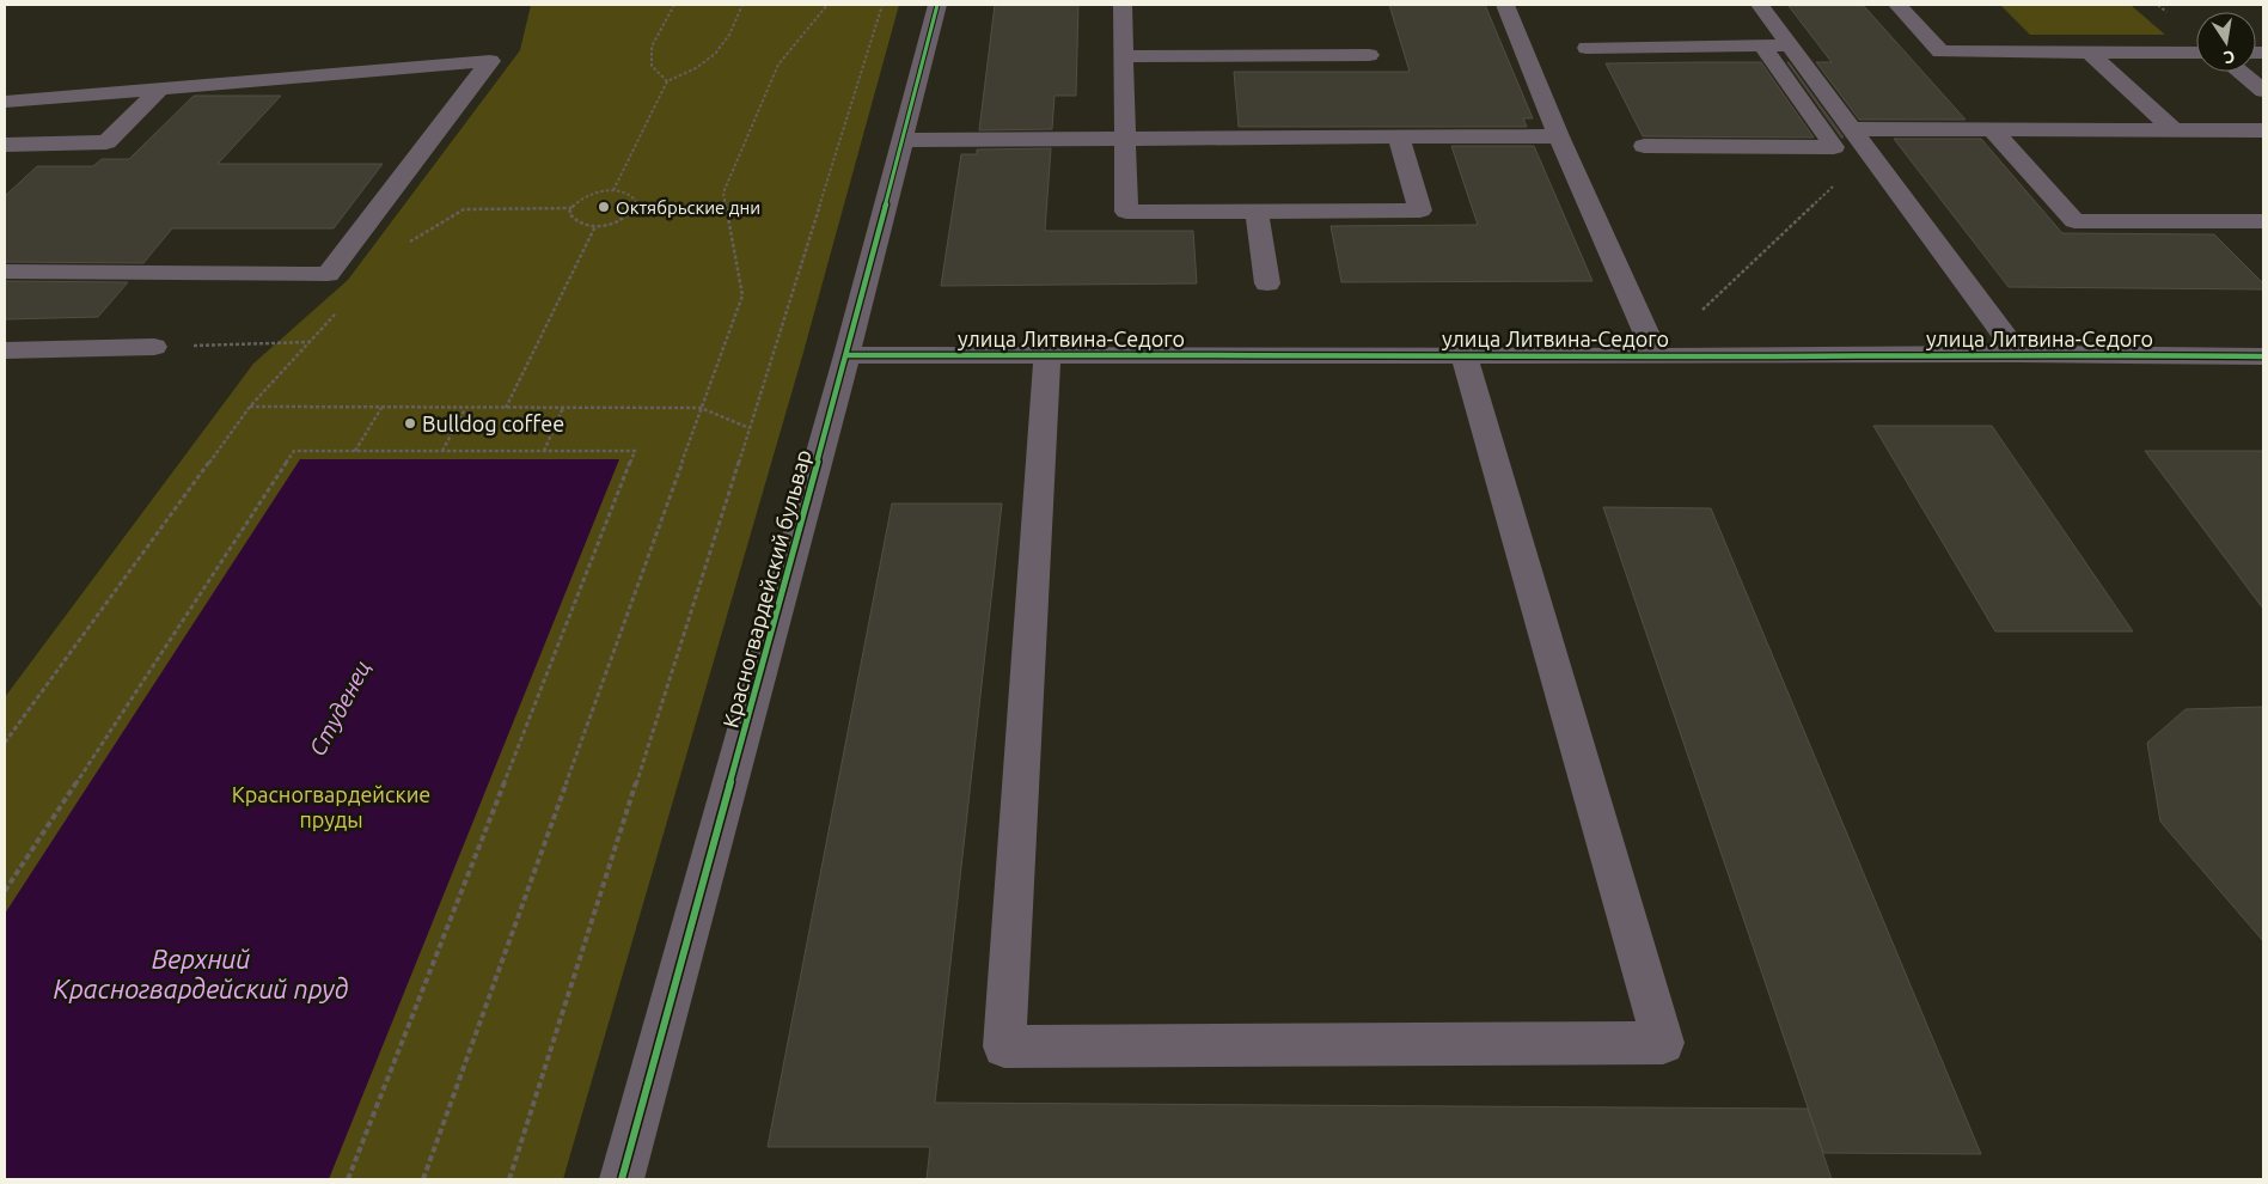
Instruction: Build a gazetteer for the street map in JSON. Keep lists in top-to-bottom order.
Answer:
{
  "streets": {
    "street": ["улица Литвина-Седого", "Красногвардейский бульвар"]
  },
  "crossings": [
    ["улица Литвина-Седого", "Красногвардейский бульвар"]
  ],
  "water": ["Студенец", "Верхний Красногвардейский пруд"],
  "parks": ["Красногвардейские пруды"],
  "places": ["Октябрьские дни", "Bulldog coffee"],
  "north": "bottom"
}
